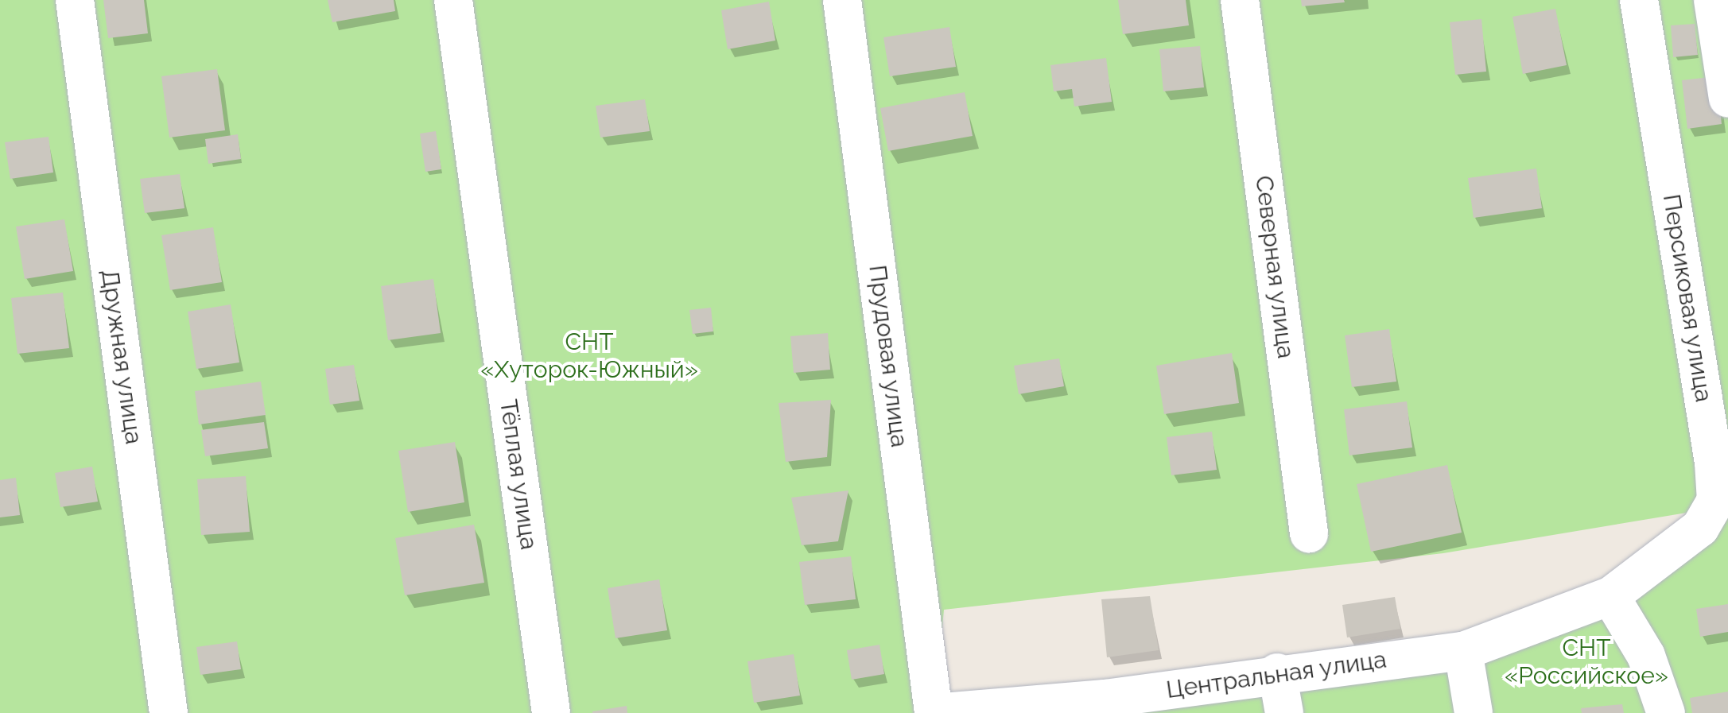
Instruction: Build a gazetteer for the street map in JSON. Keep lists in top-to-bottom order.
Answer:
{
  "streets": {
    "street": [
      "Северная улица",
      "Персиковая улица",
      "Прудовая улица",
      "Дружная улица",
      "Тёплая улица",
      "Центральная улица"
    ]
  },
  "crossings": [
    ["Персиковая улица", "Центральная улица"],
    ["Прудовая улица", "Центральная улица"]
  ],
  "parks": ["СНТ «Хуторок-Южный»", "СНТ «Российское»"]
}
